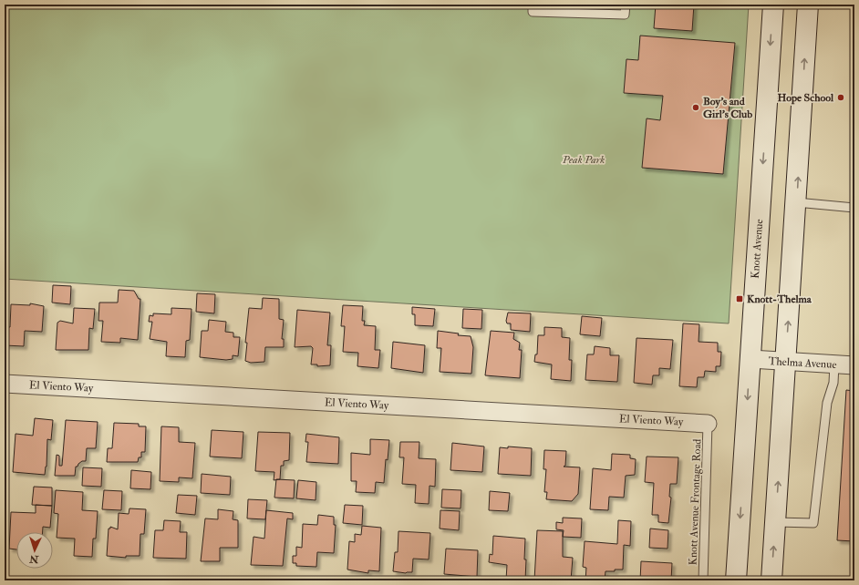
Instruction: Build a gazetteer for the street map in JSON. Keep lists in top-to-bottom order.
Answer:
{
  "streets": {
    "main road": ["Knott Avenue"],
    "street": ["Thelma Avenue", "El Viento Way"],
    "lane": ["Knott Avenue Frontage Road"]
  },
  "crossings": [
    ["Knott Avenue", "Thelma Avenue"],
    ["El Viento Way", "Knott Avenue Frontage Road"]
  ],
  "parks": ["Peak Park"],
  "places": {
    "other": ["Hope School", "Boy's and Girl's Club"],
    "transit": ["Knott-Thelma"]
  },
  "north": "bottom"
}
